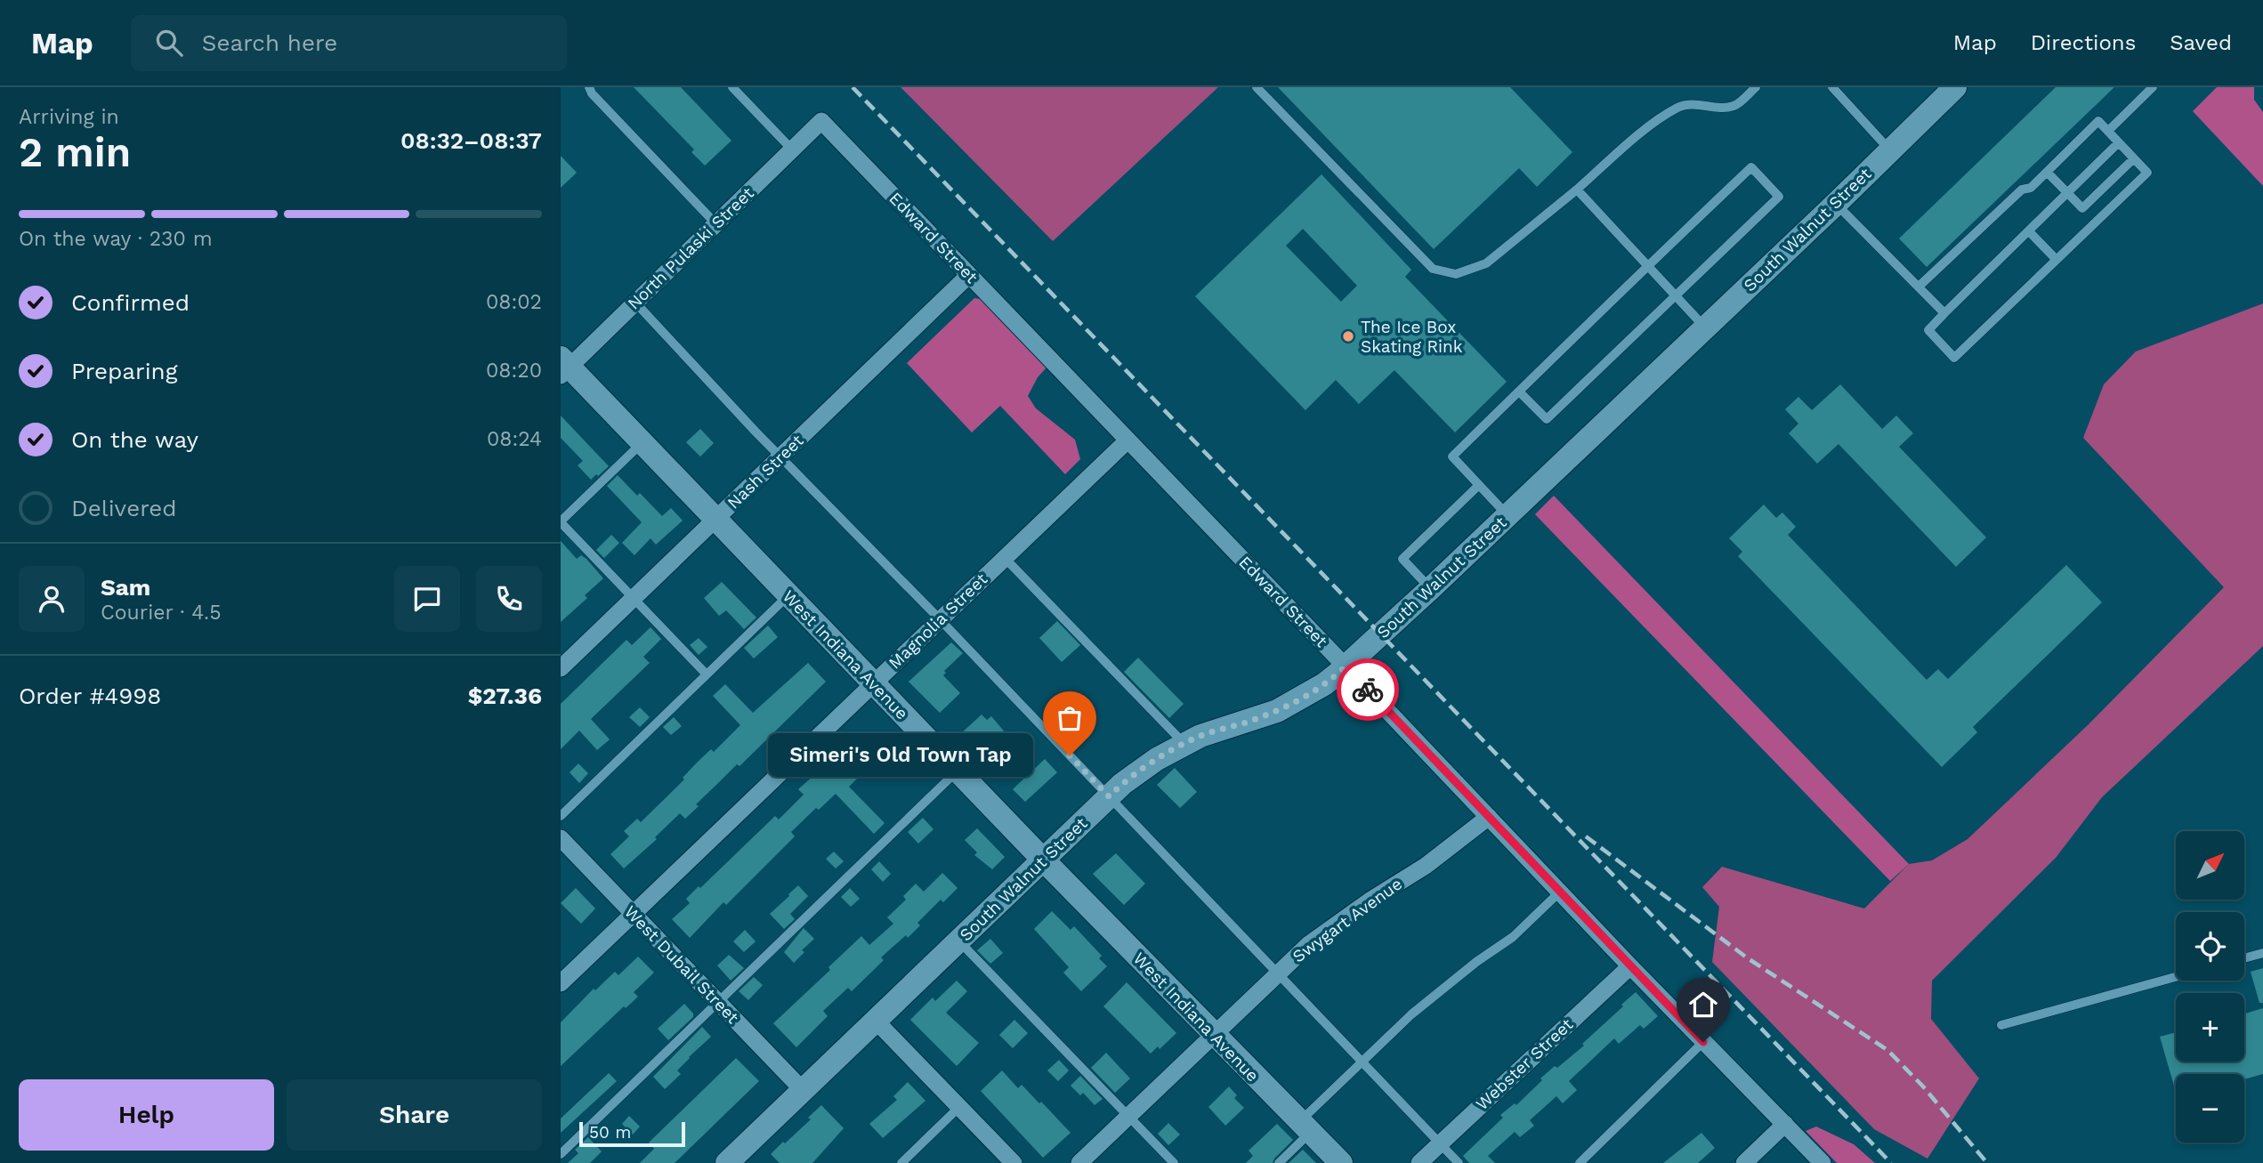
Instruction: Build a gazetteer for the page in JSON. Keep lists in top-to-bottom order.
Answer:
{
  "streets": {
    "street": [
      "South Walnut Street",
      "Edward Street",
      "North Pulaski Street",
      "Nash Street",
      "Magnolia Street",
      "West Indiana Avenue",
      "Swygart Avenue",
      "West Dubail Street",
      "Webster Street"
    ]
  },
  "crossings": [
    ["South Walnut Street", "Edward Street"],
    ["South Walnut Street", "West Indiana Avenue"],
    ["South Walnut Street", "West Dubail Street"],
    ["Edward Street", "North Pulaski Street"],
    ["Edward Street", "Nash Street"],
    ["Edward Street", "Magnolia Street"],
    ["Edward Street", "Swygart Avenue"],
    ["Edward Street", "Webster Street"],
    ["North Pulaski Street", "West Indiana Avenue"],
    ["Nash Street", "West Indiana Avenue"],
    ["Magnolia Street", "West Indiana Avenue"],
    ["Magnolia Street", "West Dubail Street"],
    ["West Indiana Avenue", "Swygart Avenue"]
  ],
  "places": ["The Ice Box Skating Rink", "Simeri's Old Town Tap"],
  "scale_bar": "50 m",
  "north": "top right",
  "page": {
    "header": "Map",
    "search": "Search here",
    "nav": ["Map", "Directions", "Saved"],
    "heading": ["2 min", "Arriving in", "08:32–08:37"],
    "panel": [
      "Sam",
      "Courier · 4.5",
      "Order #4998",
      "$27.36"
    ],
    "bar": "On the way · 230 m",
    "list": [
      ["Confirmed", "08:02"],
      ["Preparing", "08:20"],
      ["On the way", "08:24"],
      "Delivered"
    ],
    "bubble": "Simeri's Old Town Tap",
    "map_buttons": ["+", "−"],
    "buttons": ["Help", "Share"],
    "scale": "50 m"
  }
}
